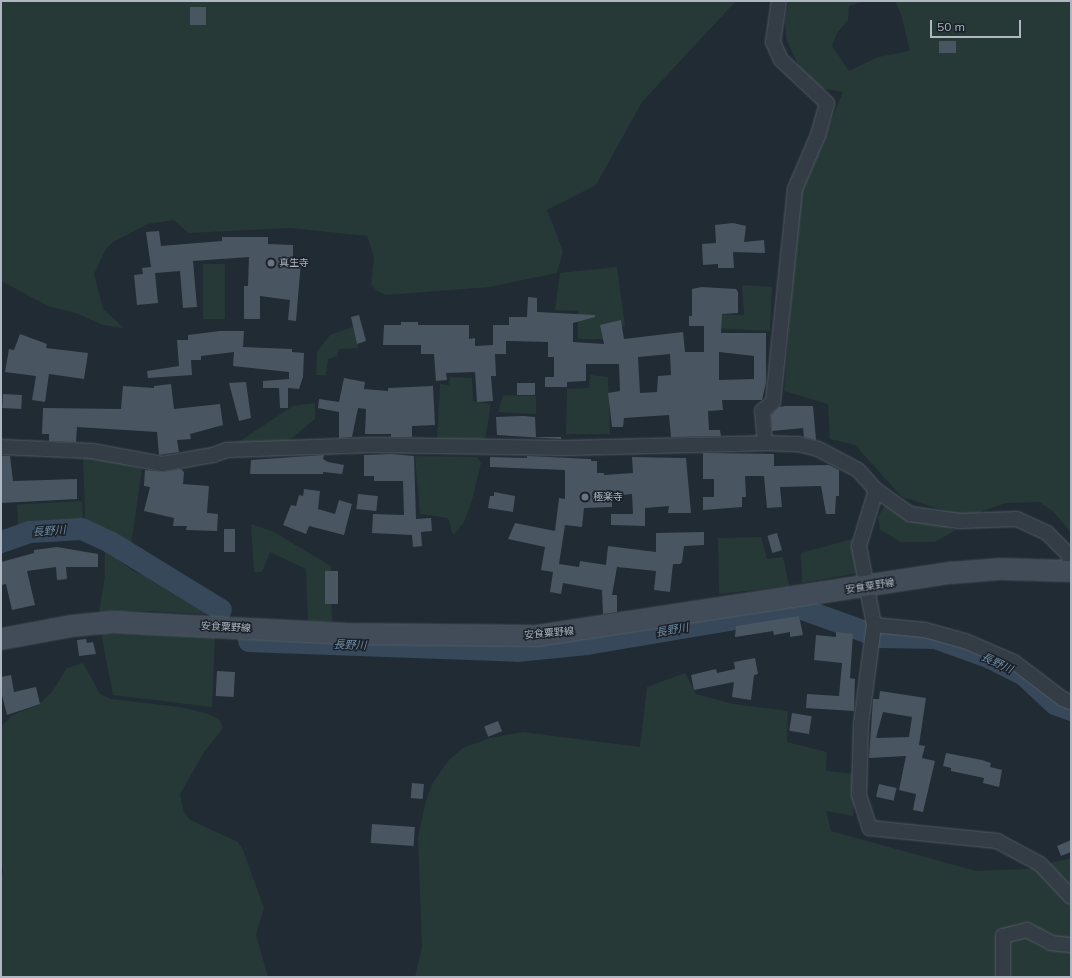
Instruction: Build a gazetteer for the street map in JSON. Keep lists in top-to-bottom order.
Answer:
{
  "streets": {
    "main road": ["安食粟野線"]
  },
  "water": ["長野川"],
  "places": ["真生寺", "極楽寺"],
  "scale_bar": "50 m"
}
